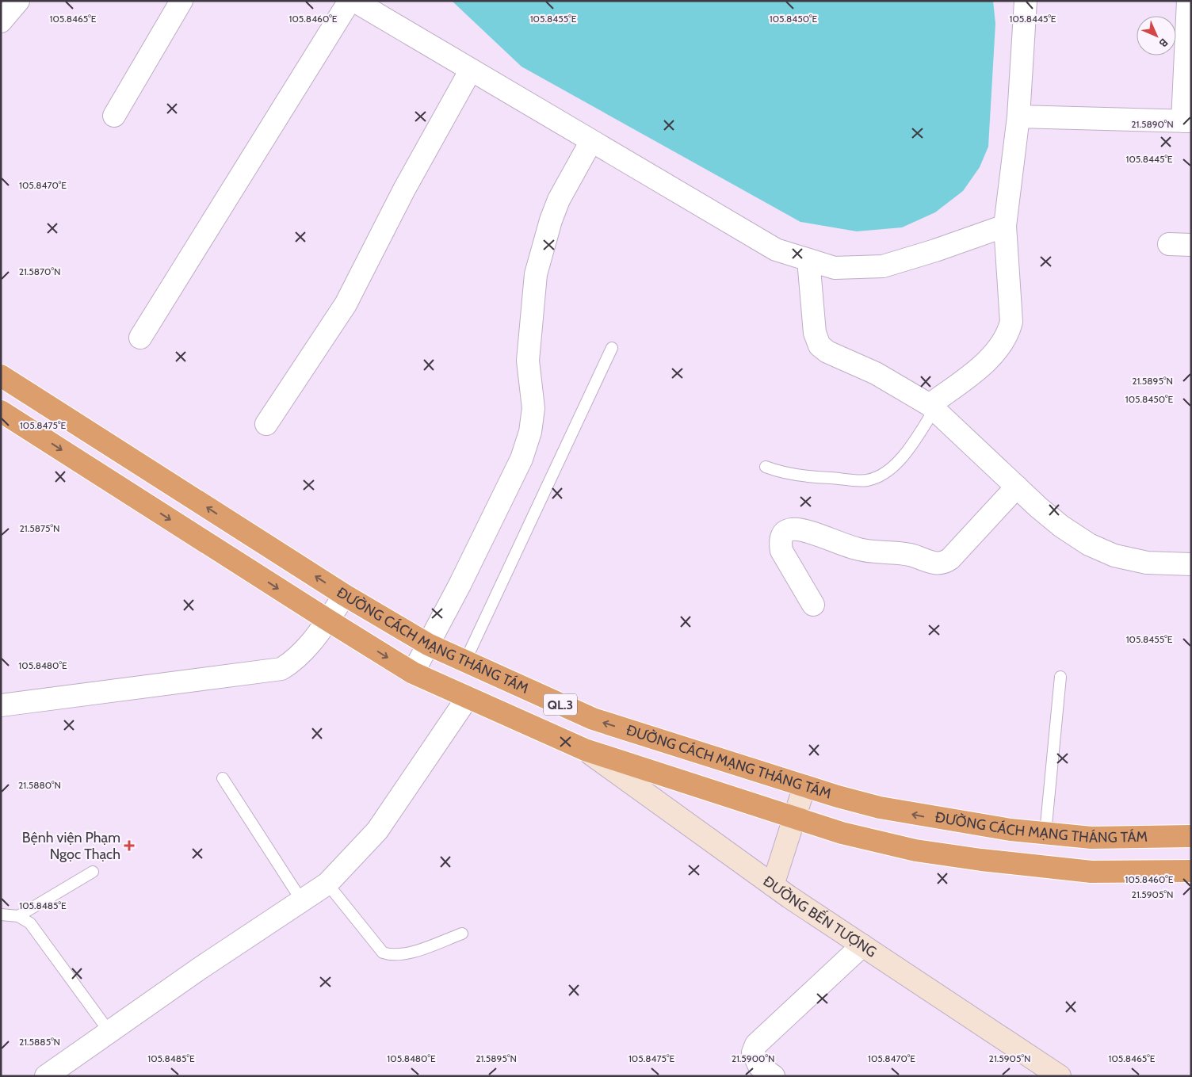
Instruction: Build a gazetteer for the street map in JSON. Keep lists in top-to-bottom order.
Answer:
{
  "streets": {
    "highway": ["ĐƯỜNG CÁCH MẠNG THÁNG TÁM", "QL.3"],
    "street": ["ĐƯỜNG BẾN TƯỢNG"]
  },
  "crossings": [
    ["QL.3", "ĐƯỜNG BẾN TƯỢNG"]
  ],
  "places": {
    "health": ["Bệnh viện Phạm Ngọc Thạch"]
  },
  "north": "bottom right",
  "coordinates": [
    "105.8465°E",
    "105.8460°E",
    "105.8455°E",
    "105.8450°E",
    "105.8445°E",
    "21.5890°N",
    "105.8470°E",
    "21.5870°N",
    "21.5895°N",
    "105.8475°E",
    "21.5875°N",
    "105.8480°E",
    "21.5880°N",
    "21.5905°N",
    "105.8485°E",
    "21.5885°N",
    "21.5900°N"
  ]
}
